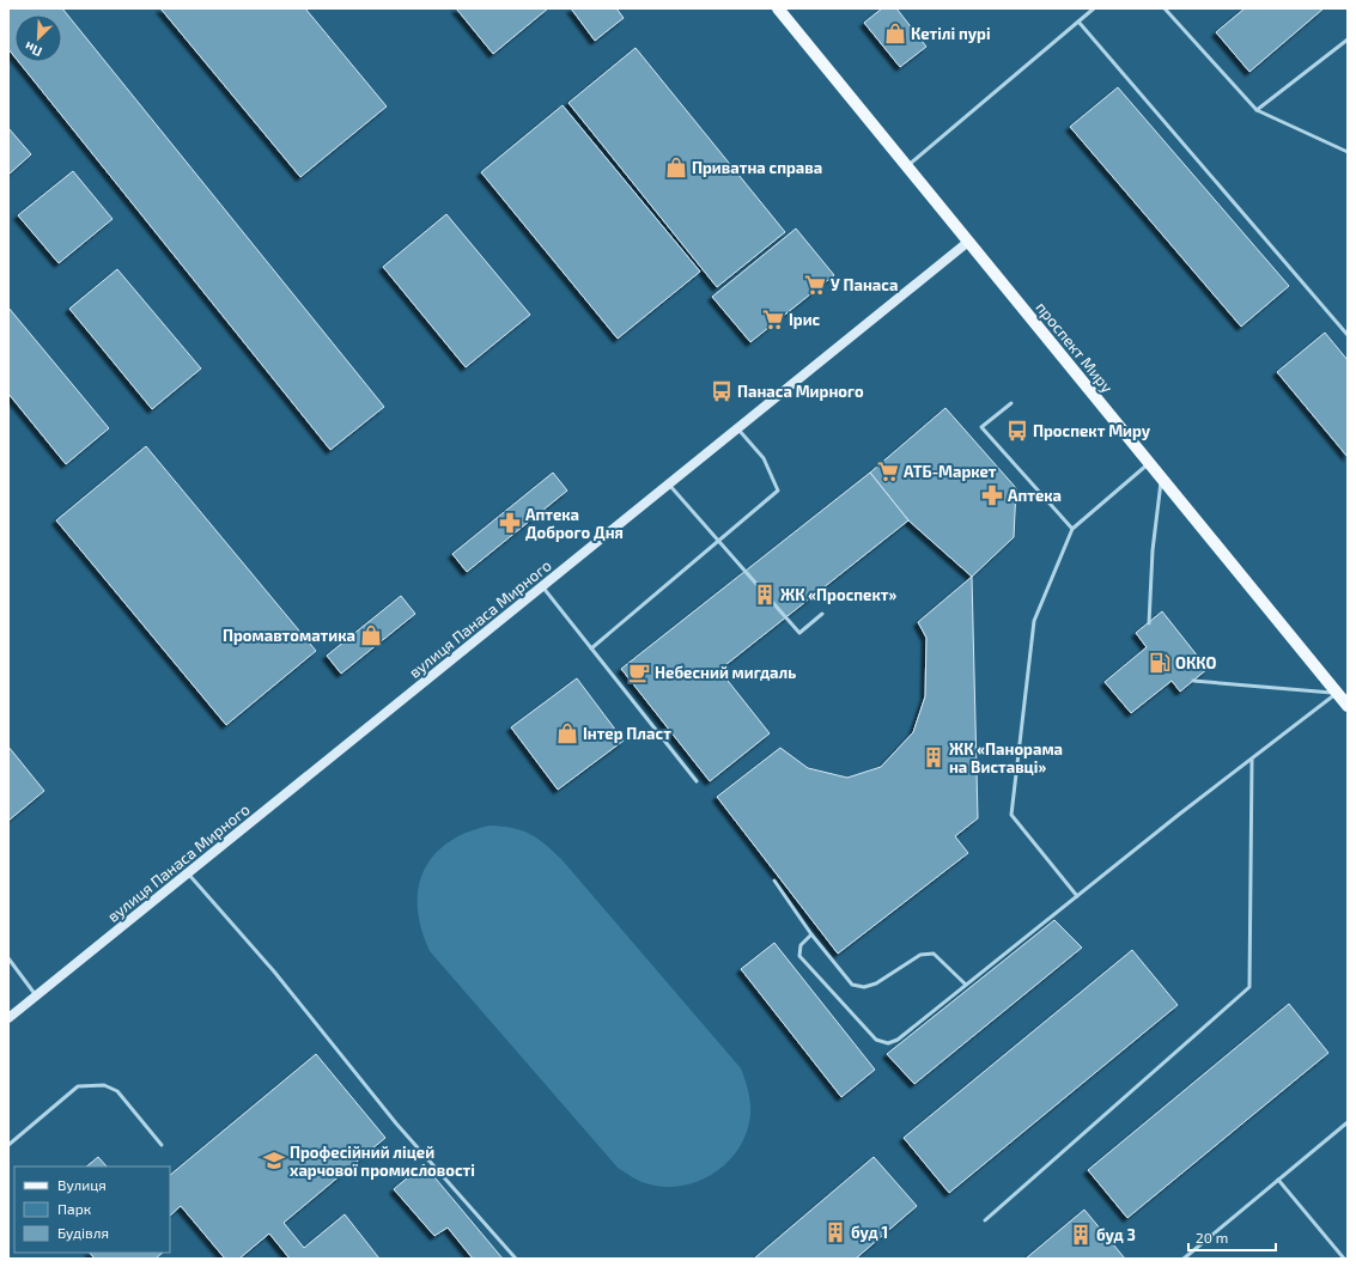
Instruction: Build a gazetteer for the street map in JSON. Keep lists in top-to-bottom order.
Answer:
{
  "streets": {
    "main road": ["проспект Миру", "вулиця Панаса Мирного"]
  },
  "crossings": [
    ["проспект Миру", "вулиця Панаса Мирного"]
  ],
  "places": {
    "shop": [
      "Кетілі пурі",
      "Приватна справа",
      "Промавтоматика",
      "Інтер Пласт"
    ],
    "supermarket": ["У Панаса", "Ірис", "АТБ-Маркет"],
    "bus stop": ["Панаса Мирного", "Проспект Миру"],
    "pharmacy": ["Аптека", "Аптека Доброго Дня"],
    "building": [
      "ЖК «Проспект»",
      "ЖК «Панорама на Виставці»",
      "буд 1",
      "буд 3"
    ],
    "fuel station": ["ОККО"],
    "cafe": ["Небесний мигдаль"],
    "school or university": ["Професійний ліцей харчової промисловості"]
  },
  "legend": ["Вулиця", "Парк", "Будівля"],
  "scale_bar": "20 m",
  "north": "bottom left"
}
